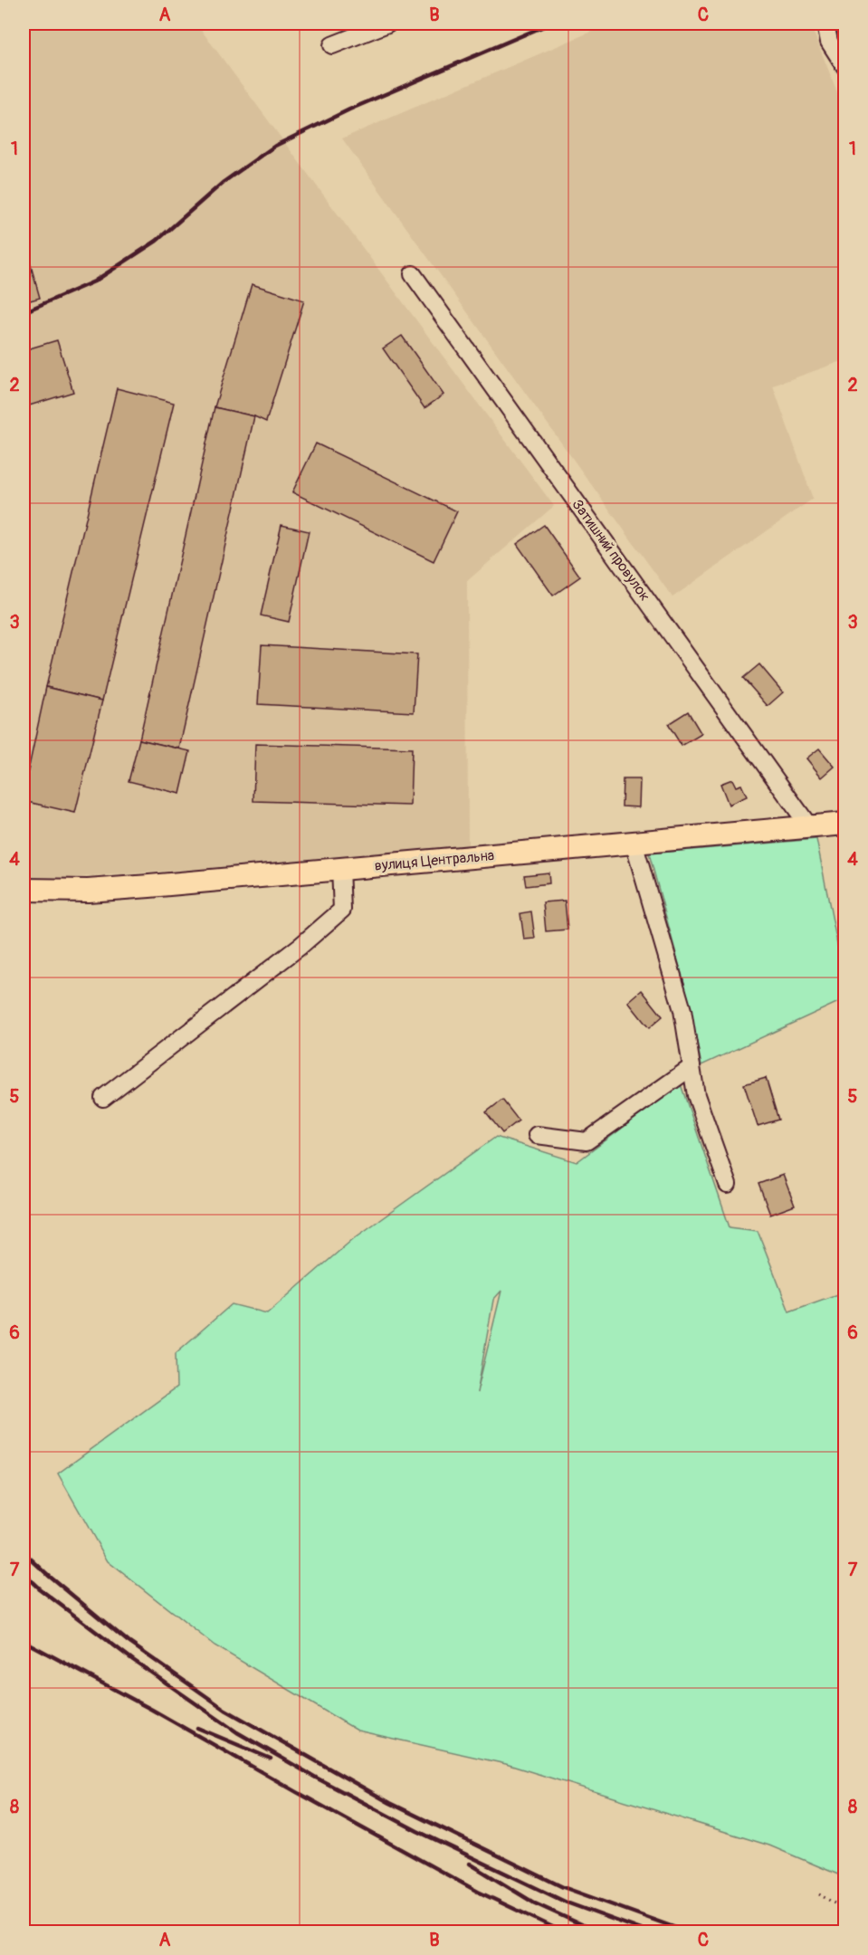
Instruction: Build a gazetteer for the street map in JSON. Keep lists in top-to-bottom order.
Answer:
{
  "streets": {
    "main road": ["вулиця Центральна"],
    "street": ["Затишний провулок"]
  },
  "crossings": [
    ["Затишний провулок", "вулиця Центральна"]
  ],
  "grid": {
    "columns": ["A", "B", "C"],
    "rows": [
      "1",
      "2",
      "3",
      "4",
      "5",
      "6",
      "7",
      "8"
    ]
  }
}
